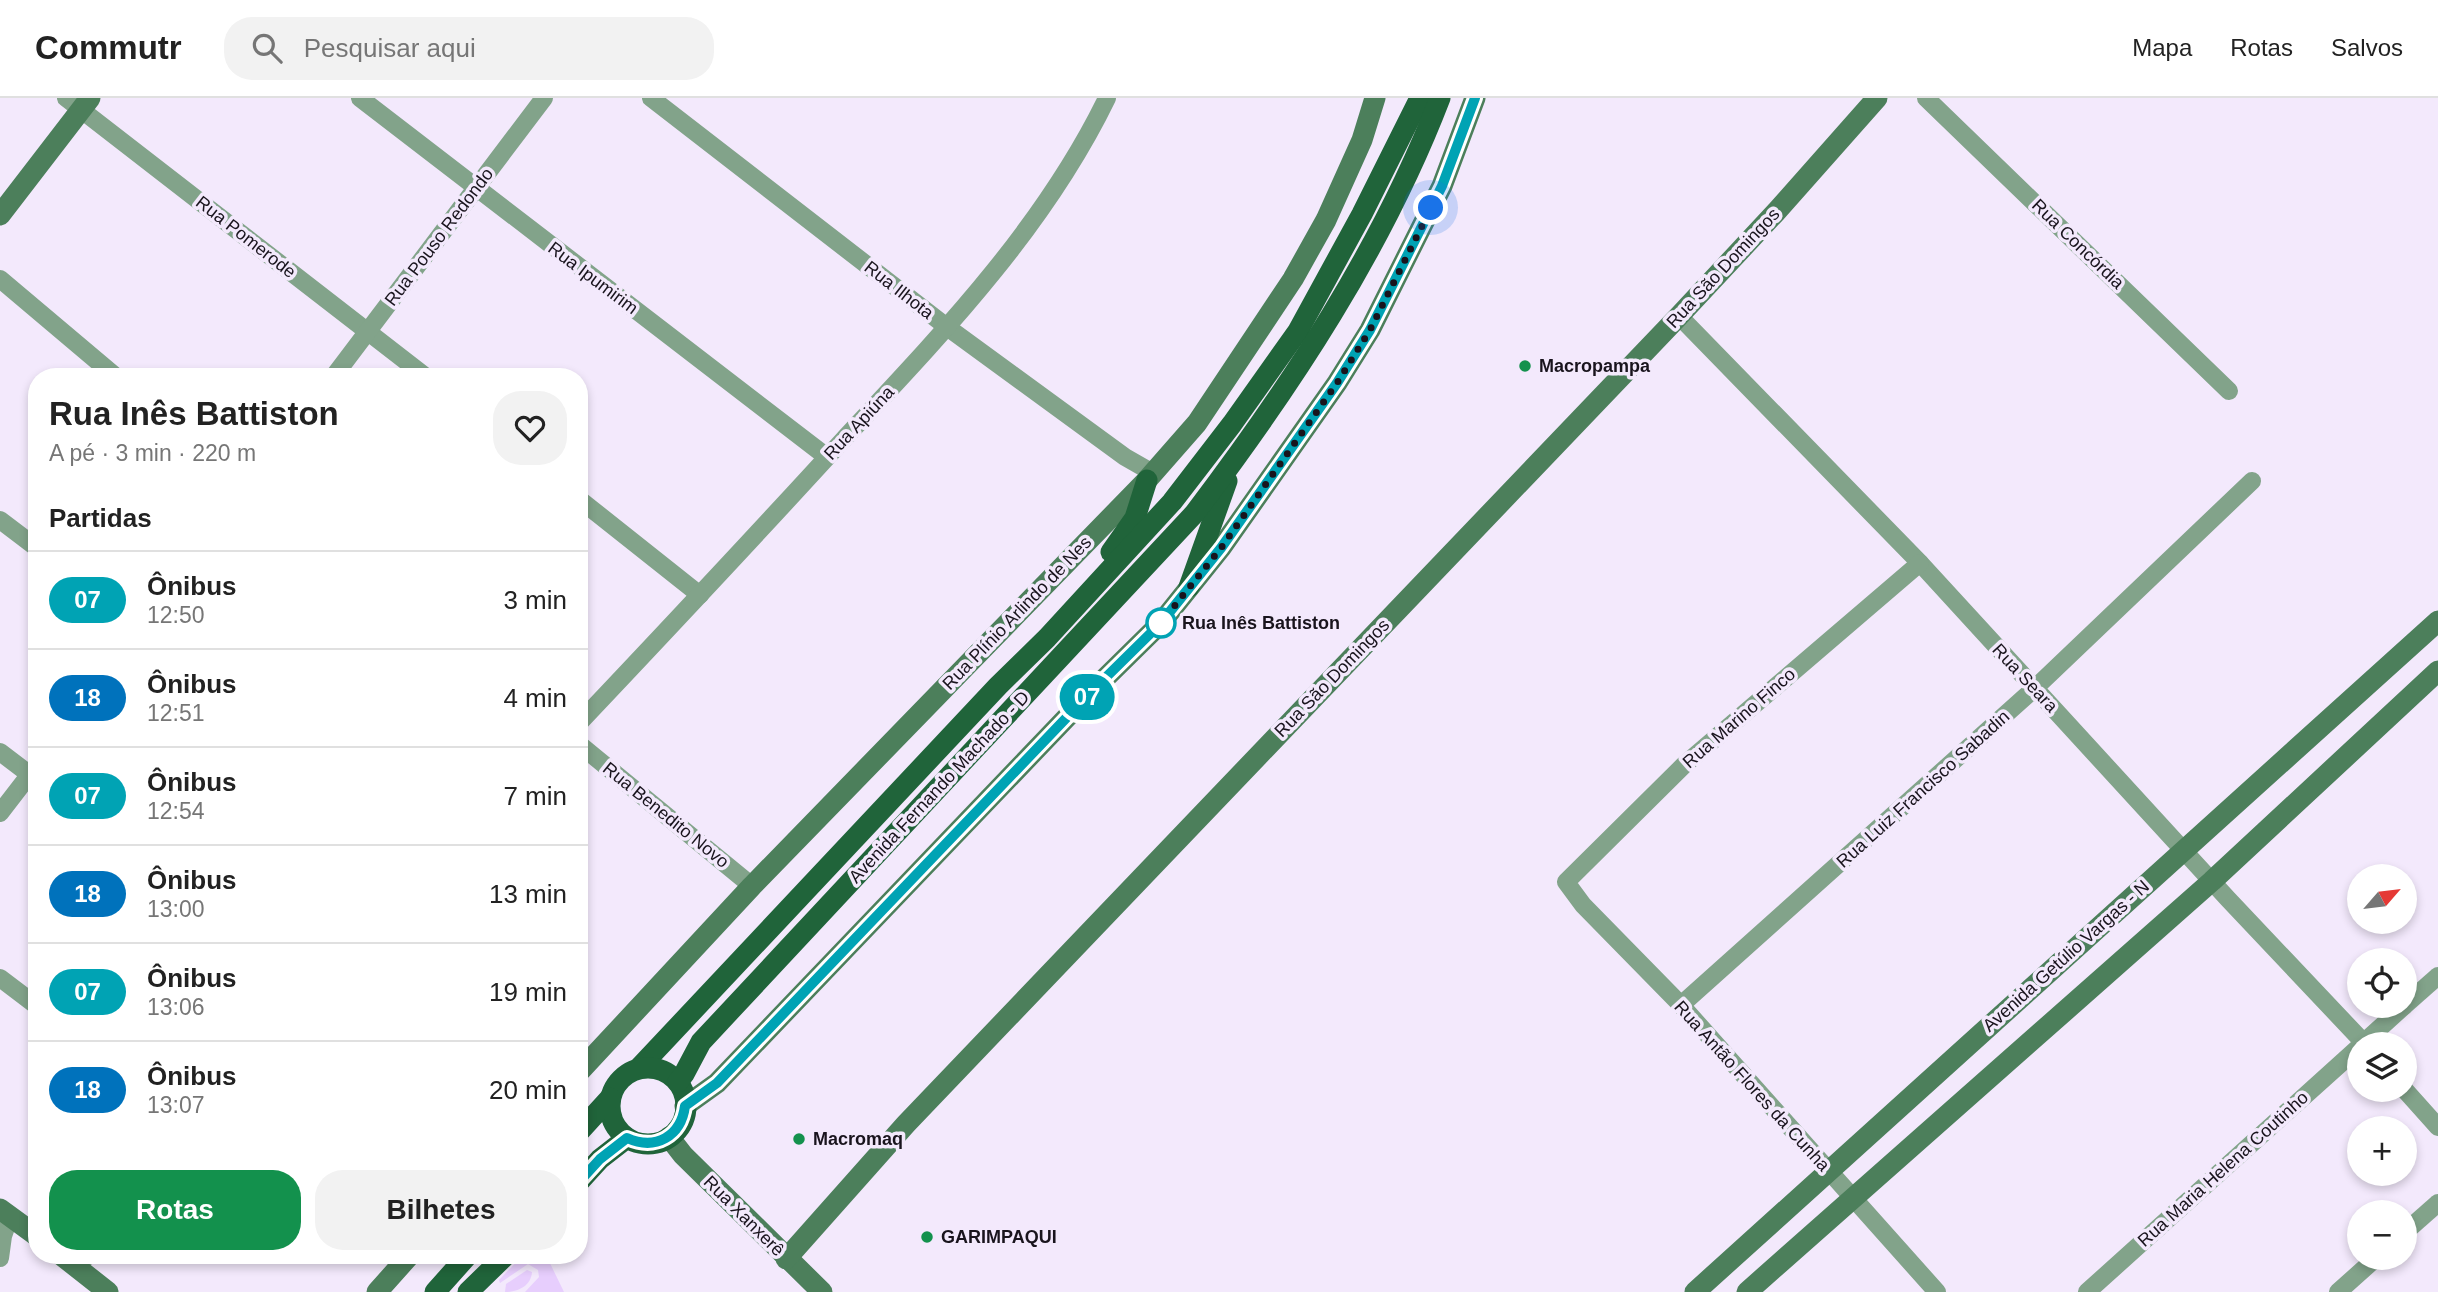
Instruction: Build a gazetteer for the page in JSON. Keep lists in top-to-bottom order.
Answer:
{
  "streets": {
    "main road": ["Avenida Fernando Machado - D"],
    "street": [
      "Rua Pomerode",
      "Rua Pouso Redondo",
      "Rua Concórdia",
      "Rua São Domingos",
      "Rua Ipumirim",
      "Rua Ilhota",
      "Rua Apiúna",
      "Rua Plínio Arlindo de Nes",
      "Rua Seara",
      "Rua Marino Finco",
      "Rua Luiz Francisco Sabadin",
      "Rua Benedito Novo",
      "Avenida Getúlio Vargas - N",
      "Rua Antão Flores da Cunha",
      "Rua Maria Helena Coutinho",
      "Rua Xanxerê"
    ]
  },
  "crossings": [
    ["Rua Pomerode", "Rua Pouso Redondo"],
    ["Rua Pouso Redondo", "Rua Ipumirim"],
    ["Rua São Domingos", "Rua Seara"],
    ["Rua São Domingos", "Rua Xanxerê"],
    ["Rua Ipumirim", "Rua Apiúna"],
    ["Rua Ilhota", "Rua Apiúna"],
    ["Rua Ilhota", "Rua Plínio Arlindo de Nes"],
    ["Rua Plínio Arlindo de Nes", "Rua Benedito Novo"],
    ["Rua Seara", "Rua Marino Finco"],
    ["Rua Seara", "Rua Luiz Francisco Sabadin"],
    ["Rua Seara", "Avenida Getúlio Vargas - N"],
    ["Rua Marino Finco", "Rua Antão Flores da Cunha"],
    ["Avenida Fernando Machado - D", "Rua Xanxerê"],
    ["Rua Luiz Francisco Sabadin", "Rua Antão Flores da Cunha"],
    ["Avenida Getúlio Vargas - N", "Rua Antão Flores da Cunha"]
  ],
  "places": [
    "Macropampa",
    "Rua Inês Battiston",
    "Macromaq",
    "GARIMPAQUI"
  ],
  "lines": ["bus line 07"],
  "north": "top right",
  "page": {
    "header": "Commutr",
    "search": "Pesquisar aqui",
    "nav": ["Mapa", "Rotas", "Salvos"],
    "on_map": "07",
    "heading": [
      ["Rua Inês Battiston", "A pé · 3 min · 220 m"],
      "Partidas"
    ],
    "list": [
      {
        "mark": "07",
        "name": "Ônibus",
        "note": "12:50",
        "value": "3 min"
      },
      {
        "mark": "18",
        "name": "Ônibus",
        "note": "12:51",
        "value": "4 min"
      },
      {
        "mark": "07",
        "name": "Ônibus",
        "note": "12:54",
        "value": "7 min"
      },
      {
        "mark": "18",
        "name": "Ônibus",
        "note": "13:00",
        "value": "13 min"
      },
      {
        "mark": "07",
        "name": "Ônibus",
        "note": "13:06",
        "value": "19 min"
      },
      {
        "mark": "18",
        "name": "Ônibus",
        "note": "13:07",
        "value": "20 min"
      }
    ],
    "map_buttons": ["+", "−"],
    "buttons": ["Rotas", "Bilhetes"]
  }
}
